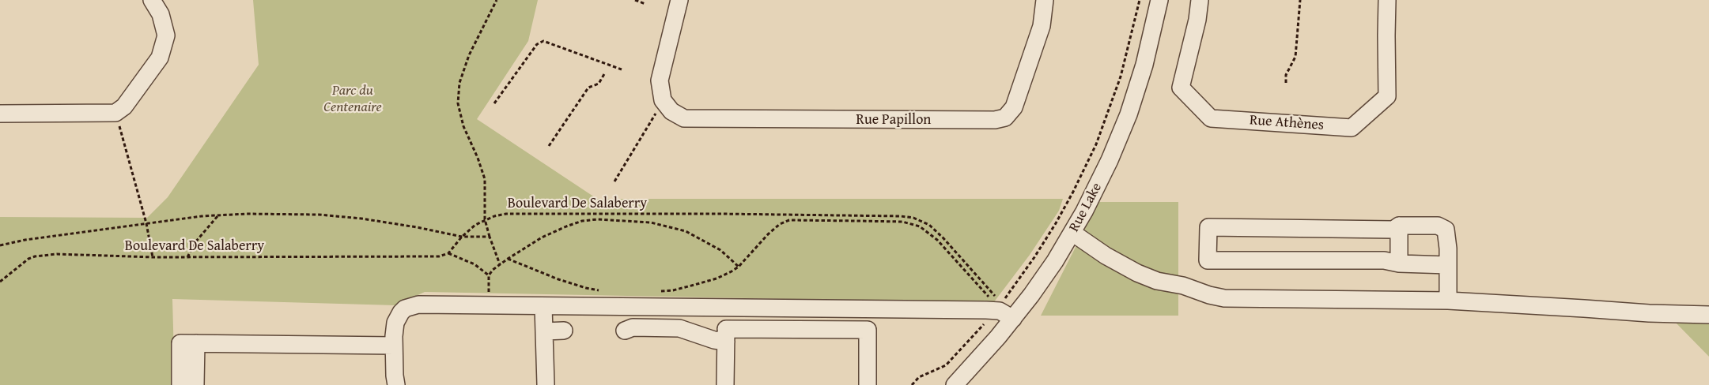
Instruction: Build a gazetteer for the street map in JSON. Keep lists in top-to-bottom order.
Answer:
{
  "streets": {
    "street": ["Rue Papillon", "Rue Athènes", "Rue Lake"],
    "path": ["Boulevard De Salaberry"]
  },
  "parks": ["Parc du Centenaire"]
}
